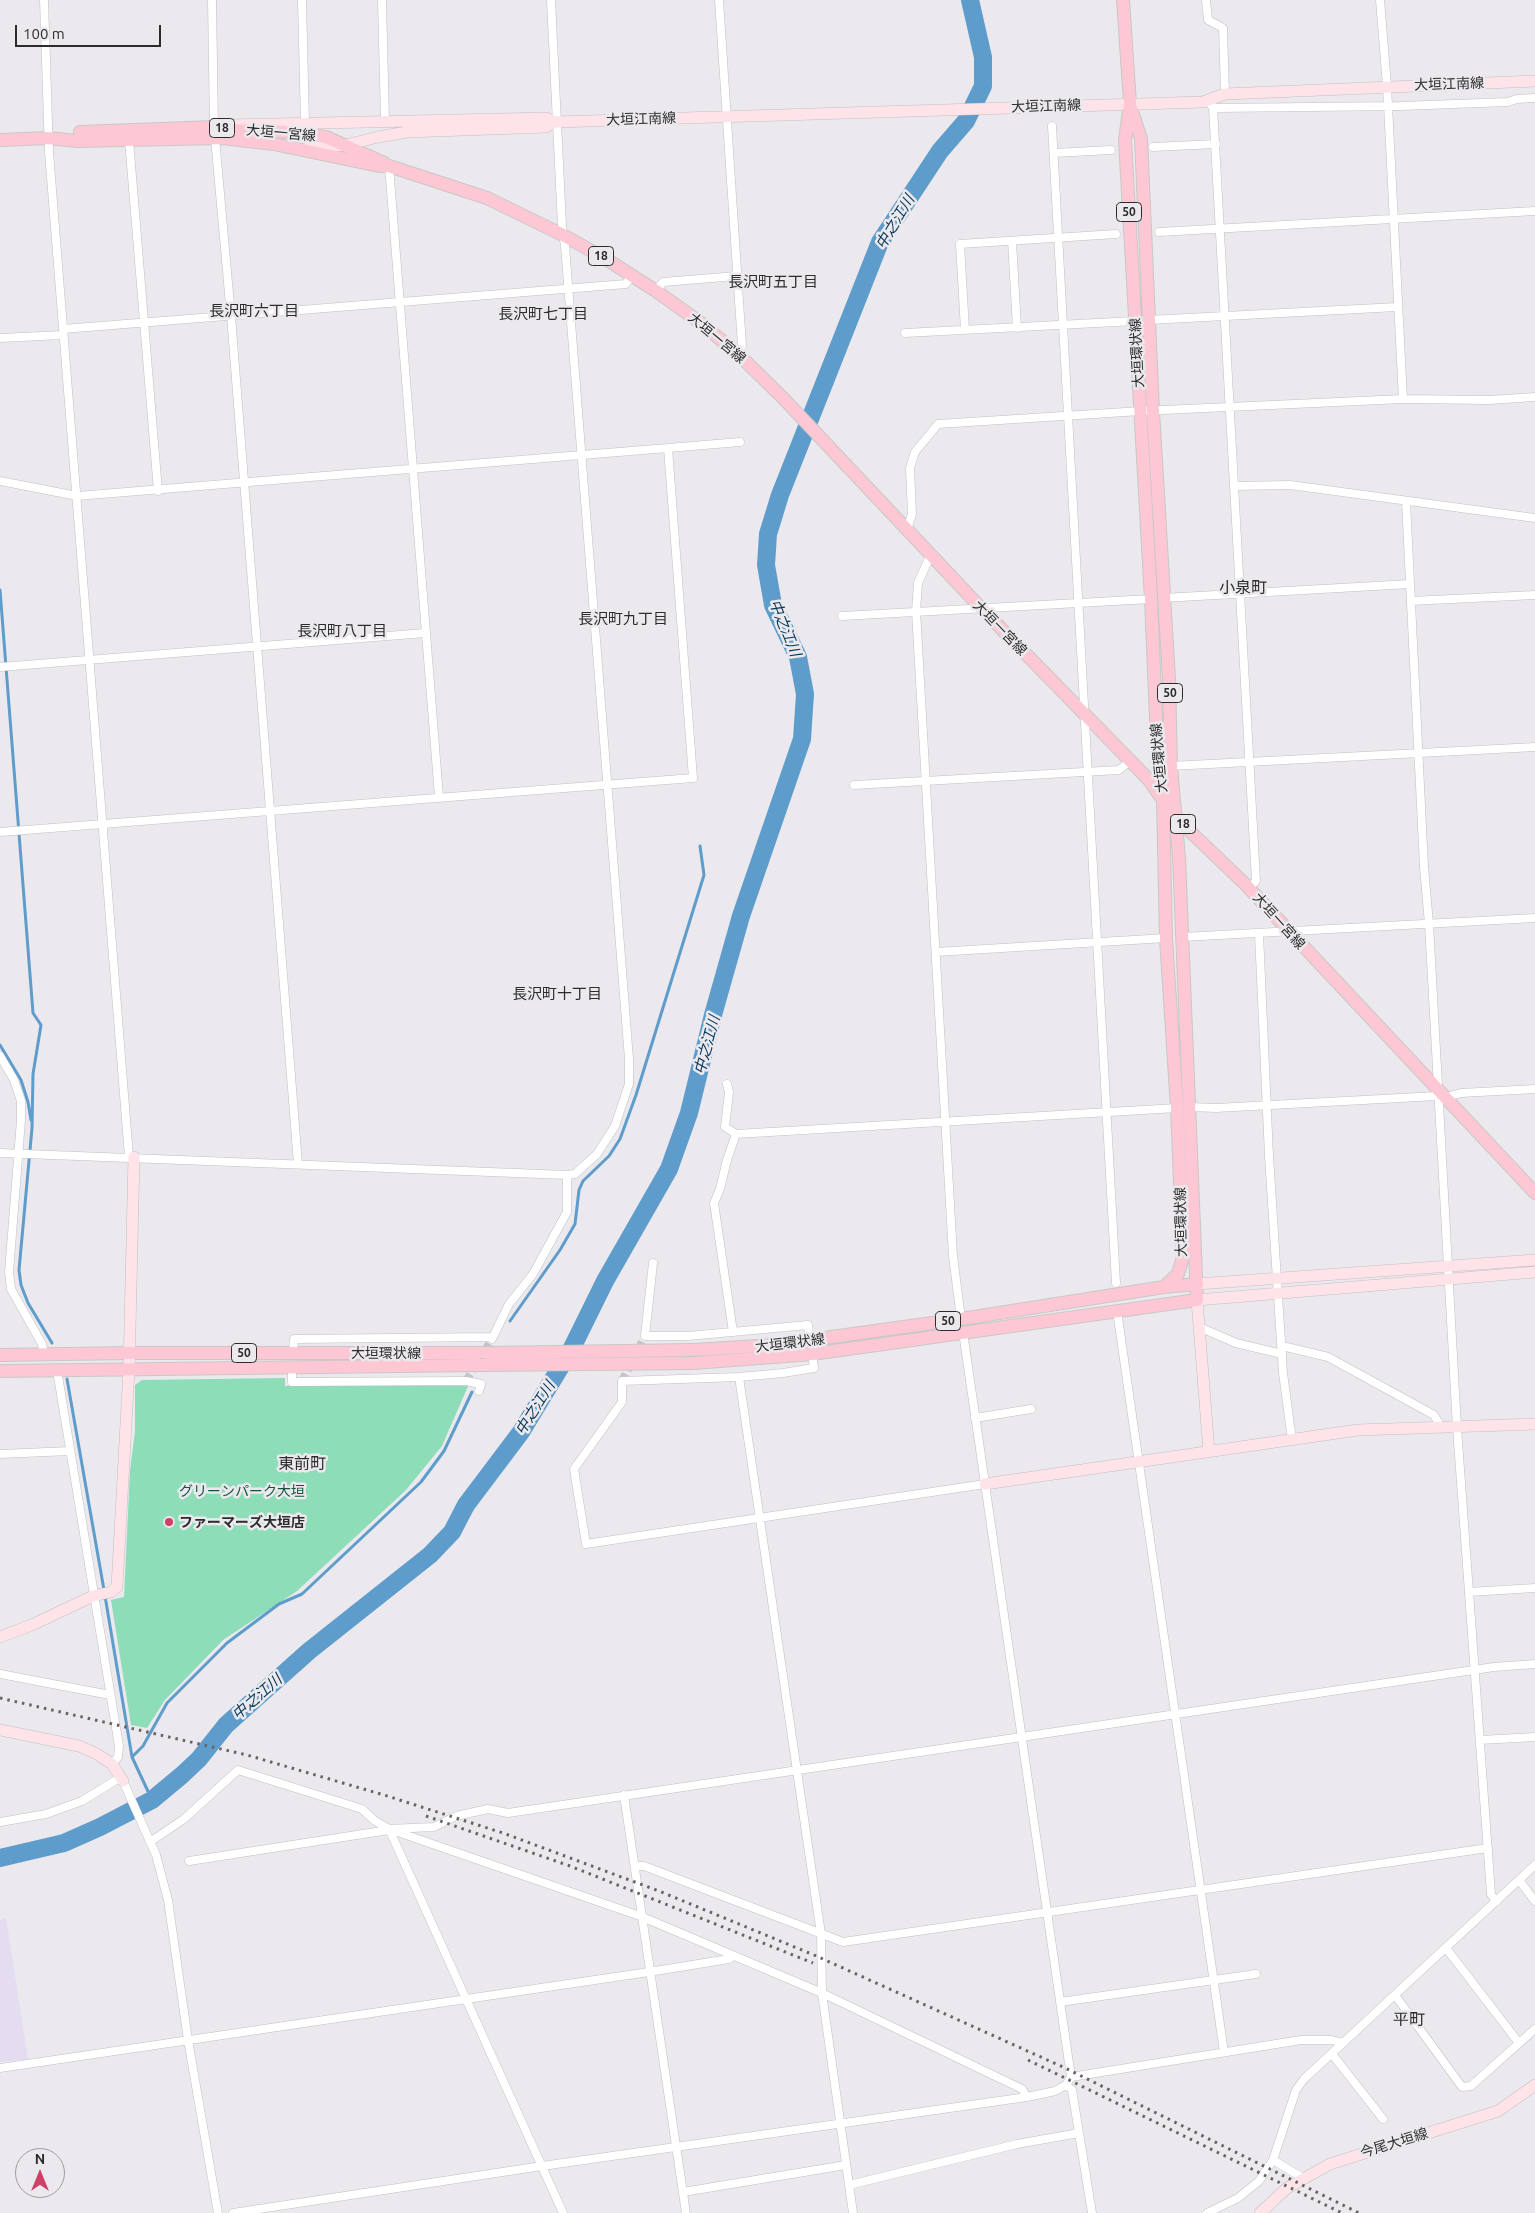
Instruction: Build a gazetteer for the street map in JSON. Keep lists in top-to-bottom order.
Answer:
{
  "streets": {
    "main road": [
      "18",
      "大垣一宮線",
      "50",
      "大垣環状線"
    ],
    "street": ["大垣江南線", "今尾大垣線"]
  },
  "crossings": [
    ["大垣江南線", "大垣一宮線"],
    ["大垣江南線", "大垣環状線"],
    ["大垣一宮線", "大垣環状線"],
    ["50", "大垣環状線"]
  ],
  "districts": [
    "長沢町五丁目",
    "長沢町六丁目",
    "長沢町七丁目",
    "小泉町",
    "長沢町九丁目",
    "長沢町八丁目",
    "長沢町十丁目",
    "東前町",
    "平町"
  ],
  "water": ["中之江川"],
  "parks": ["グリーンパーク大垣"],
  "places": ["ファーマーズ大垣店"],
  "scale_bar": "100 m",
  "north": "top"
}
